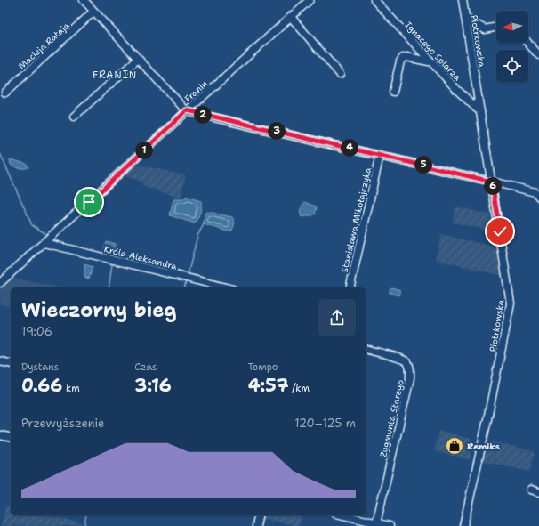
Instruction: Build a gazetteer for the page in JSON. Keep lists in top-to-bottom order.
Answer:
{
  "streets": {
    "street": [
      "Piotrkowska",
      "Macieja Rataja",
      "Ignacego Solarza",
      "Franin",
      "Stanisława Mikołajczyka",
      "Króla Aleksandra",
      "Zygmunta Starego"
    ]
  },
  "crossings": [
    ["Piotrkowska", "Ignacego Solarza"],
    ["Franin", "Króla Aleksandra"]
  ],
  "districts": ["FRANIN"],
  "places": {
    "shop": ["Remiks"]
  },
  "north": "left",
  "page": {
    "pins": [
      "2",
      "3",
      "4",
      "1",
      "5",
      "6"
    ],
    "heading": ["Wieczorny bieg", "19:06"],
    "stats": [
      ["Dystans", "0.66 km"],
      ["Czas", "3:16"],
      ["Tempo", "4:57 /km"]
    ],
    "chart": ["Przewyższenie", "120–125 m"]
  }
}
